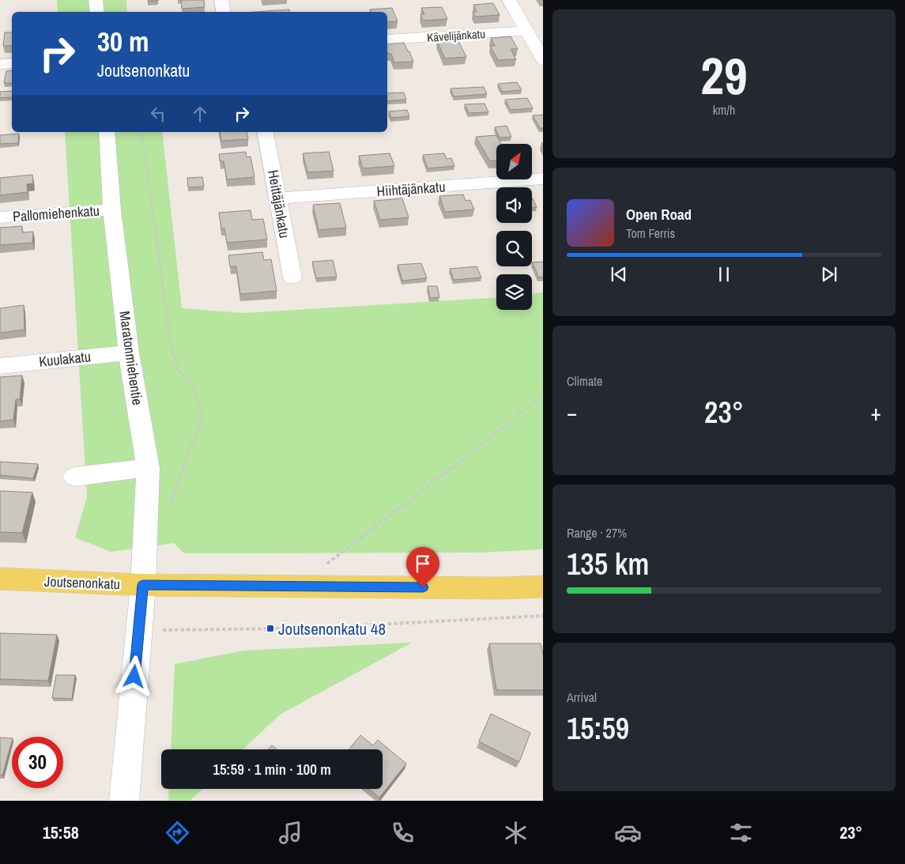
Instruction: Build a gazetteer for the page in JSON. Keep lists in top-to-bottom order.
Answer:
{
  "streets": {
    "main road": ["Joutsenonkatu"],
    "street": [
      "Kävelijänkatu",
      "Hiihtäjänkatu",
      "Heittäjänkatu",
      "Pallomiehenkatu",
      "Maratonmiehentie",
      "Kuulakatu"
    ]
  },
  "crossings": [
    ["Hiihtäjänkatu", "Heittäjänkatu"],
    ["Pallomiehenkatu", "Maratonmiehentie"],
    ["Maratonmiehentie", "Kuulakatu"],
    ["Maratonmiehentie", "Joutsenonkatu"]
  ],
  "places": {
    "transit": ["Joutsenonkatu 48"]
  },
  "north": "top right",
  "page": {
    "tile": [
      ["29", "km/h"],
      "Climate",
      ["Range · 27%", "135 km"],
      ["Arrival", "15:59"]
    ],
    "turn": ["30 m", "Joutsenonkatu"],
    "song": ["Open Road", "Tom Ferris"],
    "heat": ["−", "23°", "+"],
    "limit": "30",
    "trip": "15:59 · 1 min · 100 m",
    "tabs": ["15:58", "23°"]
  }
}
